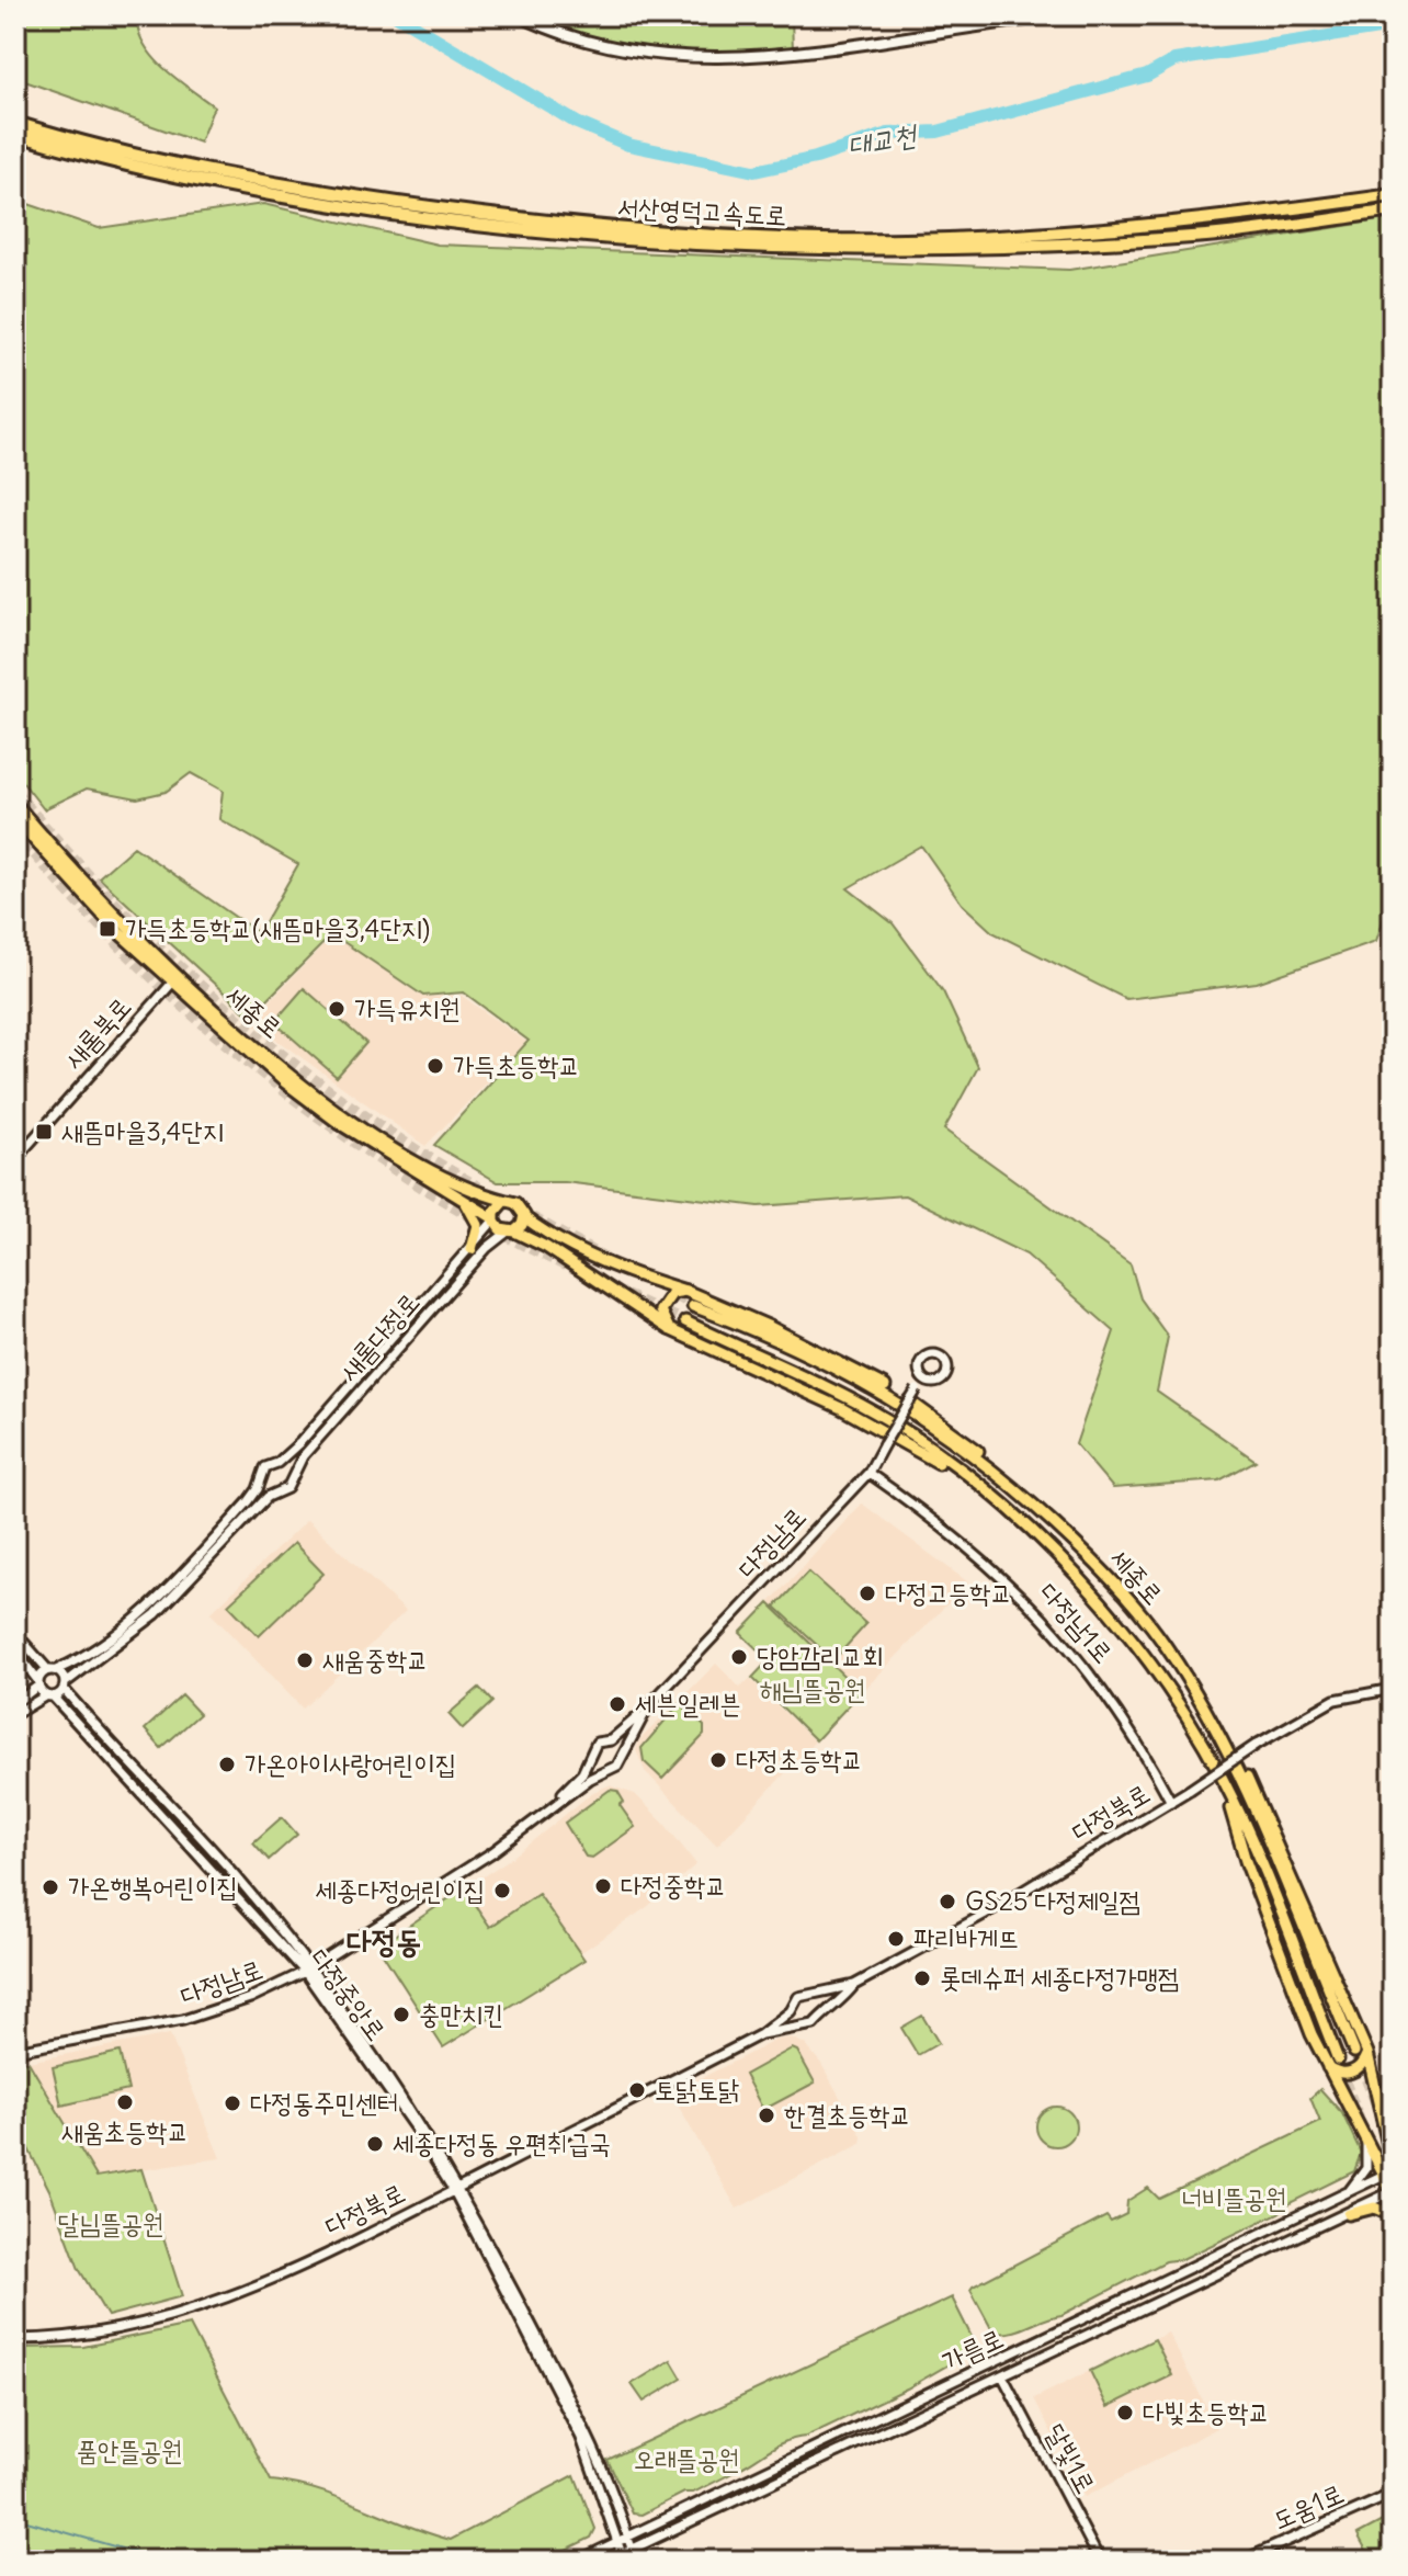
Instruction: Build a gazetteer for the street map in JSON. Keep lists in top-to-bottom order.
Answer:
{
  "streets": {
    "highway": ["서산영덕고속도로"],
    "main road": ["세종로"],
    "street": [
      "새롬북로",
      "새롬다정로",
      "다정남로",
      "다정남1로",
      "다정북로",
      "다정중앙로",
      "가름로",
      "달빛1로",
      "도움1로"
    ]
  },
  "crossings": [
    ["세종로", "새롬북로"],
    ["세종로", "새롬다정로"],
    ["세종로", "가름로"],
    ["다정남로", "다정남1로"],
    ["다정남로", "다정중앙로"],
    ["다정남1로", "다정북로"],
    ["다정북로", "다정중앙로"],
    ["다정중앙로", "가름로"],
    ["가름로", "달빛1로"]
  ],
  "districts": ["다정동"],
  "water": ["대교천"],
  "parks": [
    "해님뜰공원",
    "너비뜰공원",
    "달님뜰공원",
    "품안뜰공원",
    "오래뜰공원"
  ],
  "places": {
    "transit": ["가득초등학교(새뜸마을3,4단지)", "새뜸마을3,4단지"],
    "other": [
      "가득유치원",
      "가득초등학교",
      "다정고등학교",
      "당암감리교회",
      "새움중학교",
      "세븐일레븐",
      "다정초등학교",
      "가온아이사랑어린이집",
      "다정중학교",
      "가온행복어린이집",
      "세종다정어린이집",
      "GS25 다정제일점",
      "파리바게뜨",
      "롯데슈퍼 세종다정가맹점",
      "충만치킨",
      "토닭토닭",
      "새움초등학교",
      "다정동주민센터",
      "한결초등학교",
      "세종다정동 우편취급국",
      "다빛초등학교"
    ]
  }
}
